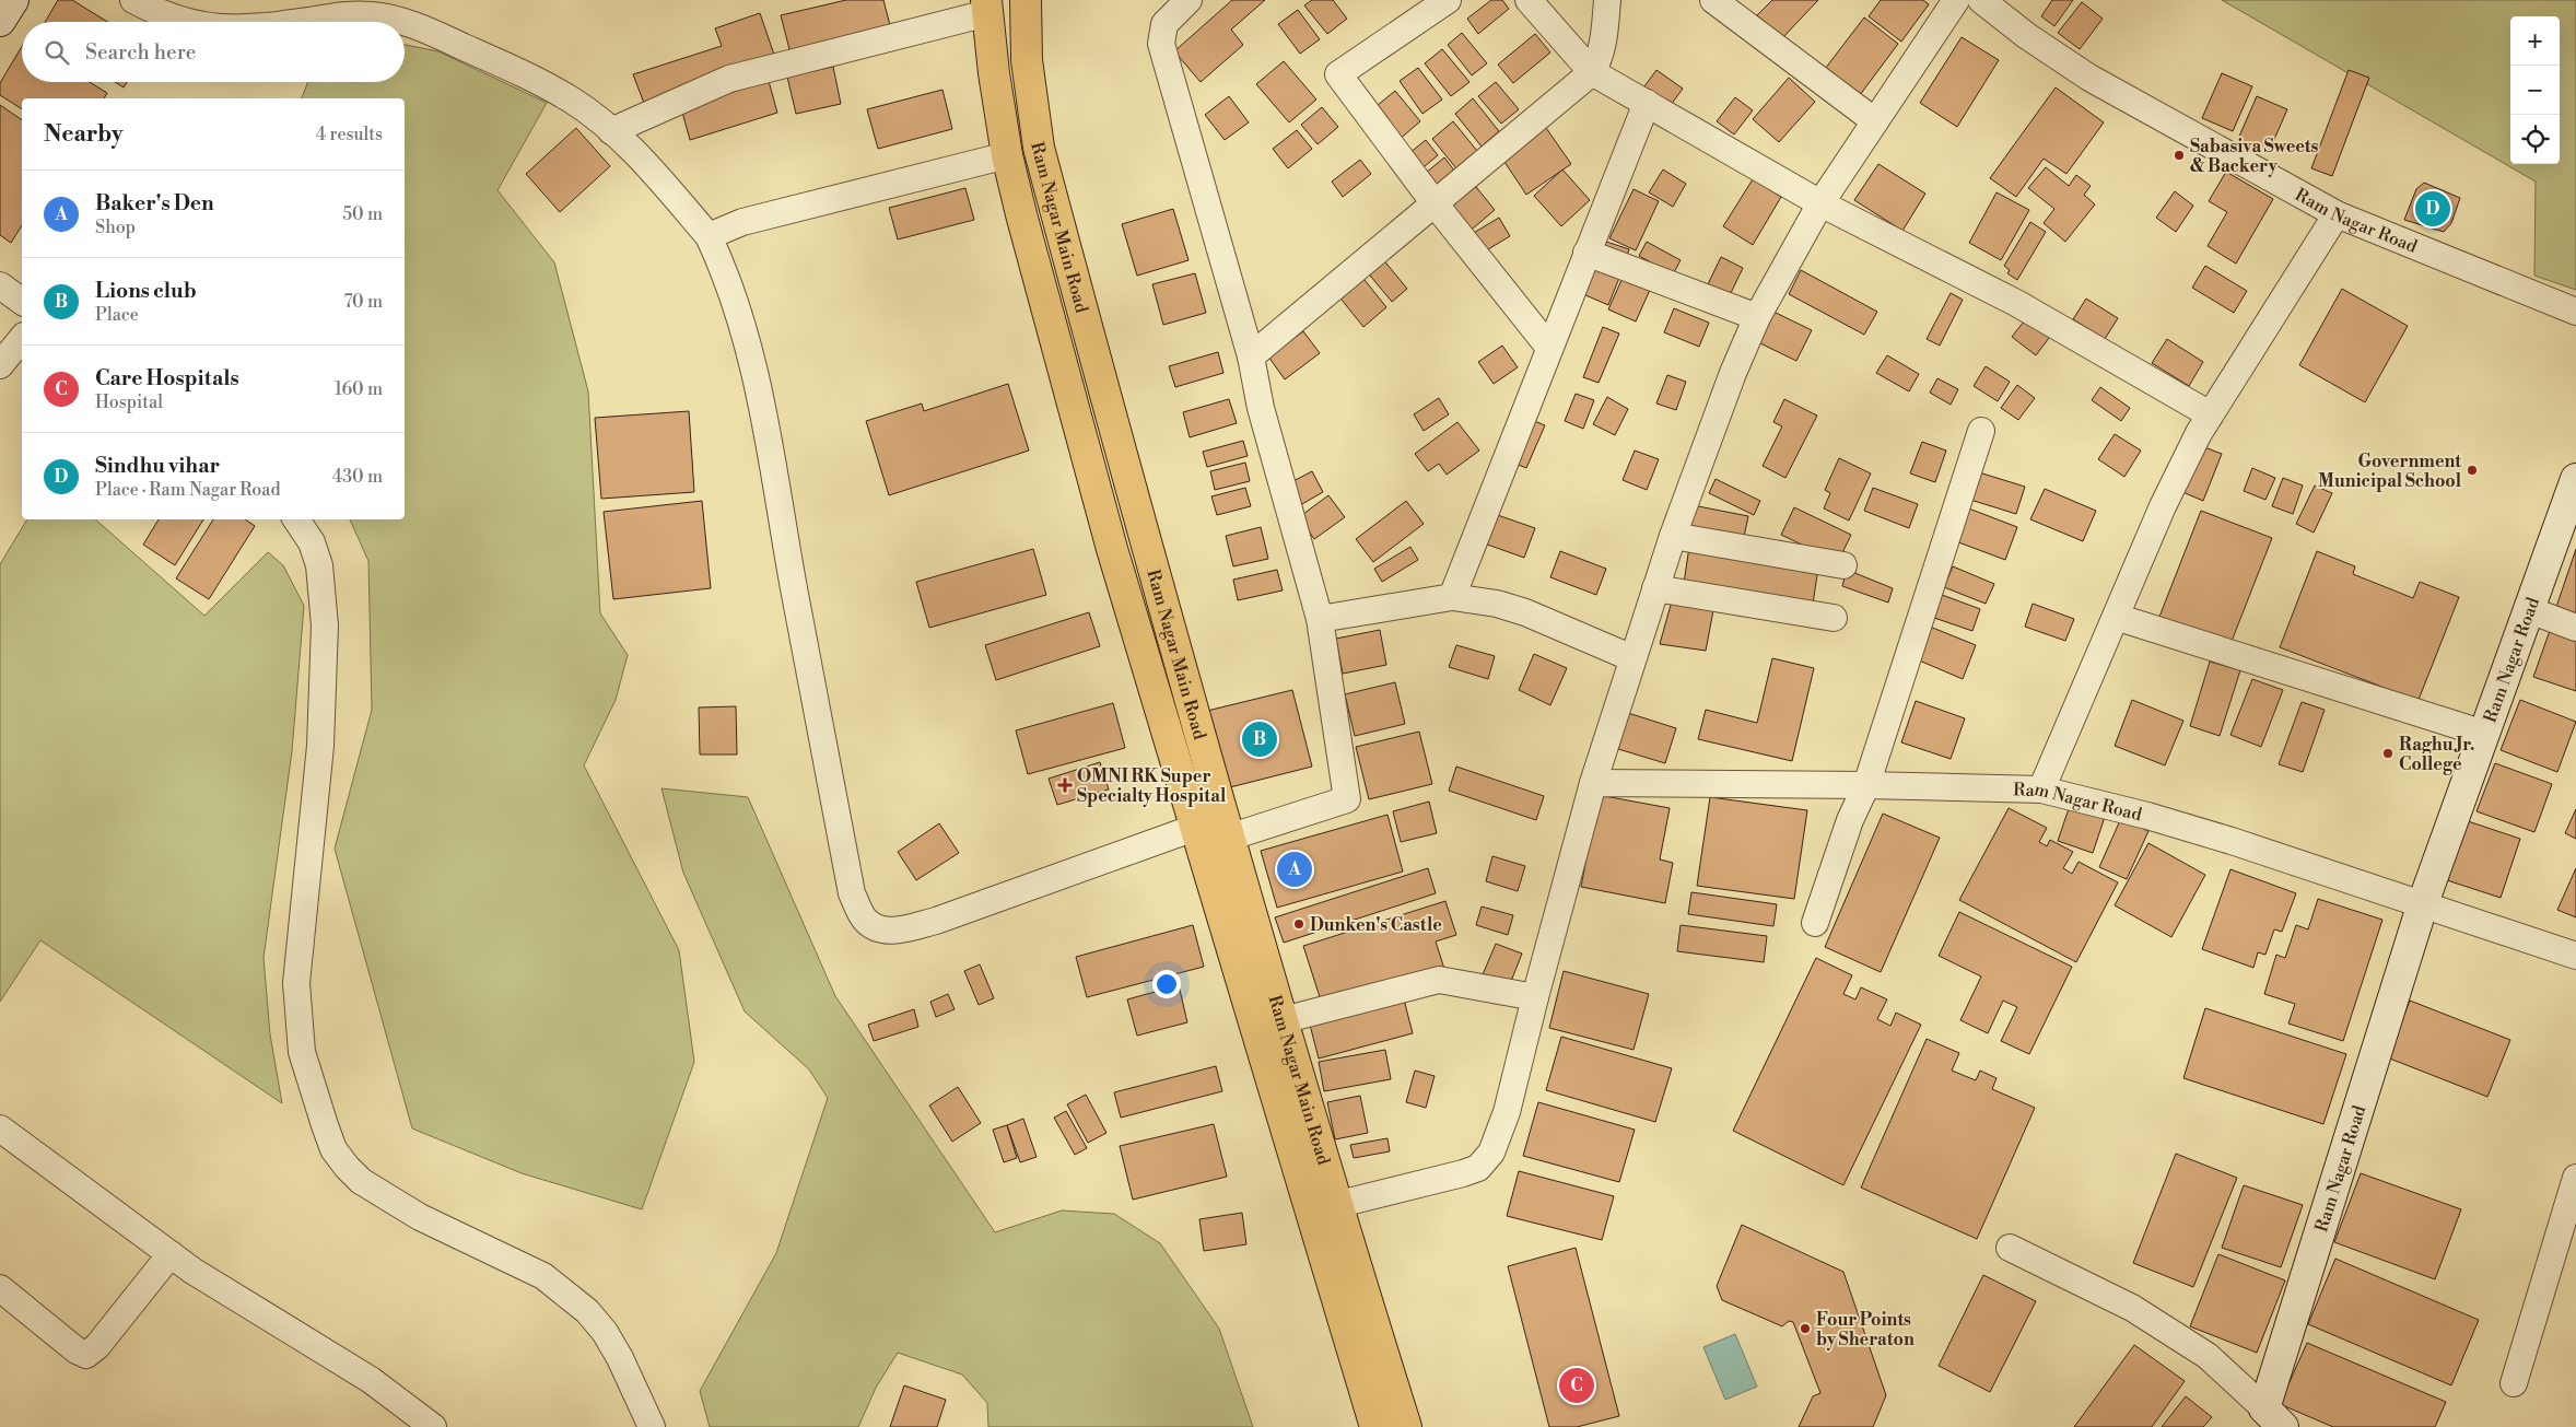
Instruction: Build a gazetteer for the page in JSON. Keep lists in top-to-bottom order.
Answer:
{
  "streets": {
    "main road": ["Ram Nagar Main Road"],
    "street": ["Ram Nagar Road"]
  },
  "places": {
    "other": [
      "Sabasiva Sweets & Backery",
      "Government Municipal School",
      "Raghu Jr. College",
      "Dunken's Castle",
      "Four Points by Sheraton"
    ],
    "health": ["OMNI RK Super Specialty Hospital"]
  },
  "page": {
    "map_buttons": ["+", "−"],
    "search": "Search here",
    "heading": ["Nearby", "4 results"],
    "list": [
      {
        "mark": "A",
        "name": "Baker's Den",
        "note": "Shop",
        "value": "50 m"
      },
      {
        "mark": "B",
        "name": "Lions club",
        "note": "Place",
        "value": "70 m"
      },
      {
        "mark": "C",
        "name": "Care Hospitals",
        "note": "Hospital",
        "value": "160 m"
      },
      {
        "mark": "D",
        "name": "Sindhu vihar",
        "note": "Place · Ram Nagar Road",
        "value": "430 m"
      }
    ],
    "pins": [
      "D",
      "B",
      "A",
      "C"
    ]
  }
}
